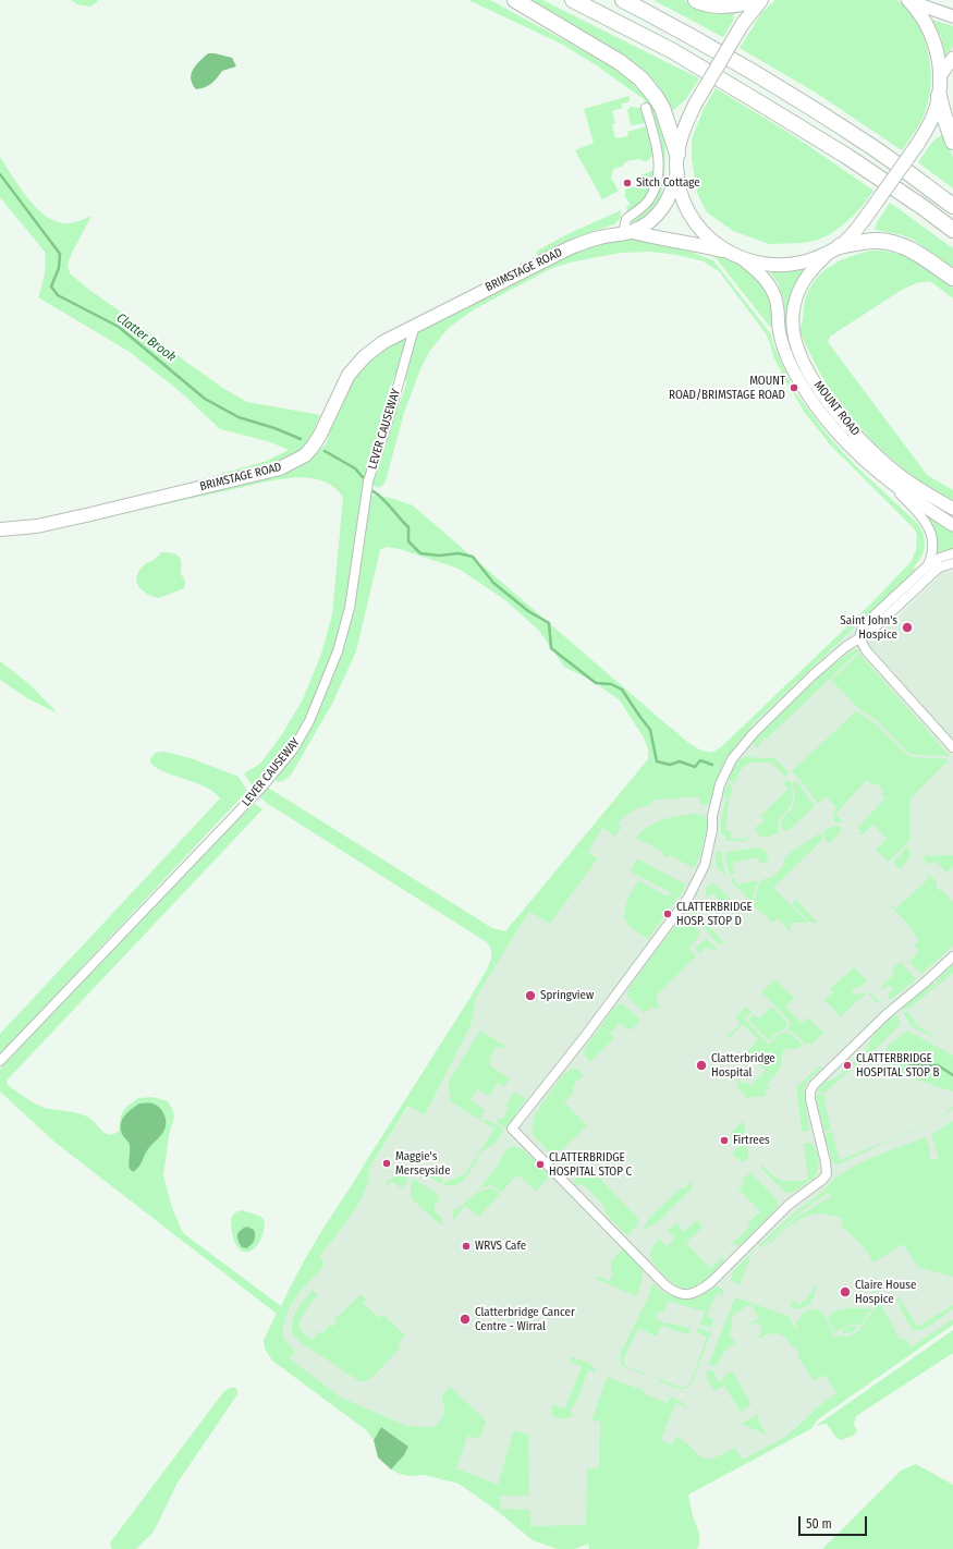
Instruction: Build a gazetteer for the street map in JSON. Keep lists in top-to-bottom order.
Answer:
{
  "streets": {
    "main road": ["BRIMSTAGE ROAD", "MOUNT ROAD"],
    "street": ["LEVER CAUSEWAY"]
  },
  "crossings": [
    ["BRIMSTAGE ROAD", "LEVER CAUSEWAY"]
  ],
  "water": ["Clatter Brook"],
  "places": [
    "Sitch Cottage",
    "MOUNT ROAD/BRIMSTAGE ROAD",
    "Saint John's Hospice",
    "CLATTERBRIDGE HOSP. STOP D",
    "Springview",
    "Clatterbridge Hospital",
    "CLATTERBRIDGE HOSPITAL STOP B",
    "Firtrees",
    "Maggie's Merseyside",
    "CLATTERBRIDGE HOSPITAL STOP C",
    "WRVS Cafe",
    "Claire House Hospice",
    "Clatterbridge Cancer Centre - Wirral"
  ],
  "scale_bar": "50 m"
}
